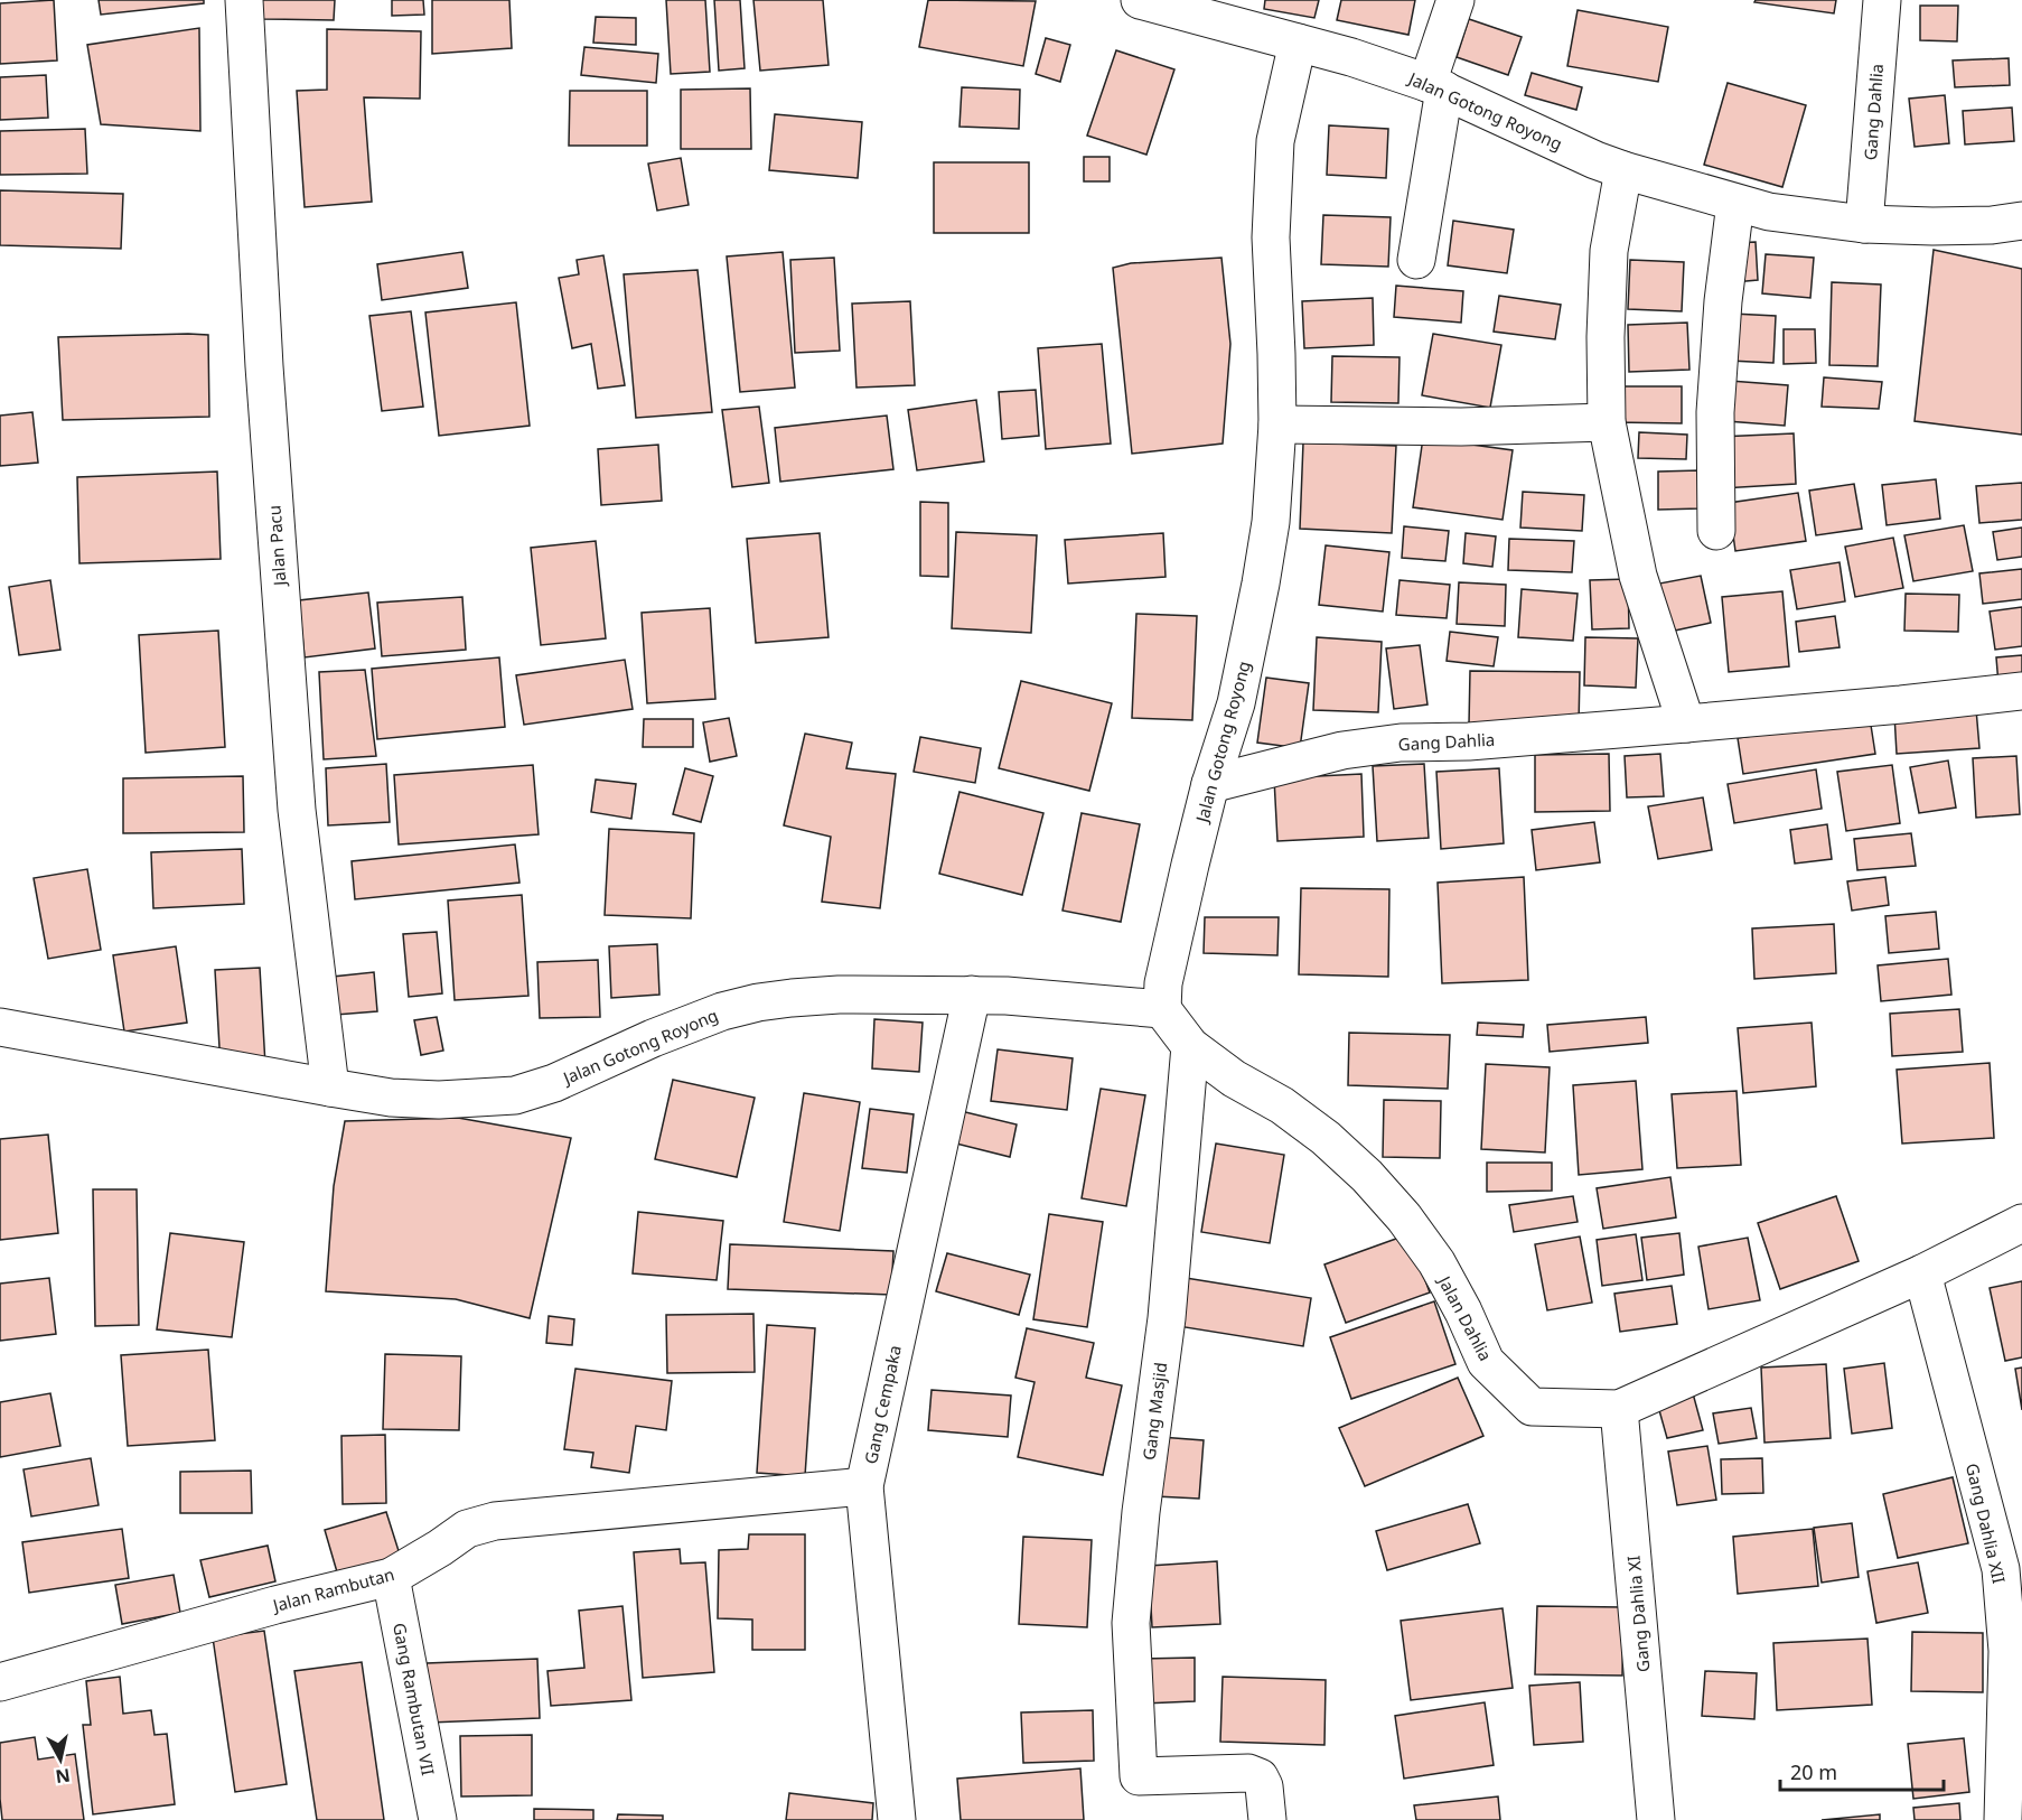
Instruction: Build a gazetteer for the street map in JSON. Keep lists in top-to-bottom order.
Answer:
{
  "streets": {
    "street": [
      "Jalan Gotong Royong",
      "Gang Dahlia",
      "Jalan Pacu",
      "Jalan Dahlia",
      "Gang Cempaka",
      "Gang Masjid",
      "Gang Dahlia XII",
      "Jalan Rambutan",
      "Gang Dahlia XI",
      "Gang Rambutan VII"
    ]
  },
  "crossings": [
    ["Jalan Gotong Royong", "Gang Dahlia"],
    ["Jalan Gotong Royong", "Jalan Pacu"],
    ["Jalan Gotong Royong", "Jalan Dahlia"],
    ["Jalan Gotong Royong", "Gang Cempaka"],
    ["Jalan Dahlia", "Gang Masjid"],
    ["Jalan Dahlia", "Gang Dahlia XII"],
    ["Jalan Dahlia", "Gang Dahlia XI"],
    ["Gang Cempaka", "Jalan Rambutan"],
    ["Jalan Rambutan", "Gang Rambutan VII"]
  ],
  "scale_bar": "20 m",
  "north": "bottom"
}
